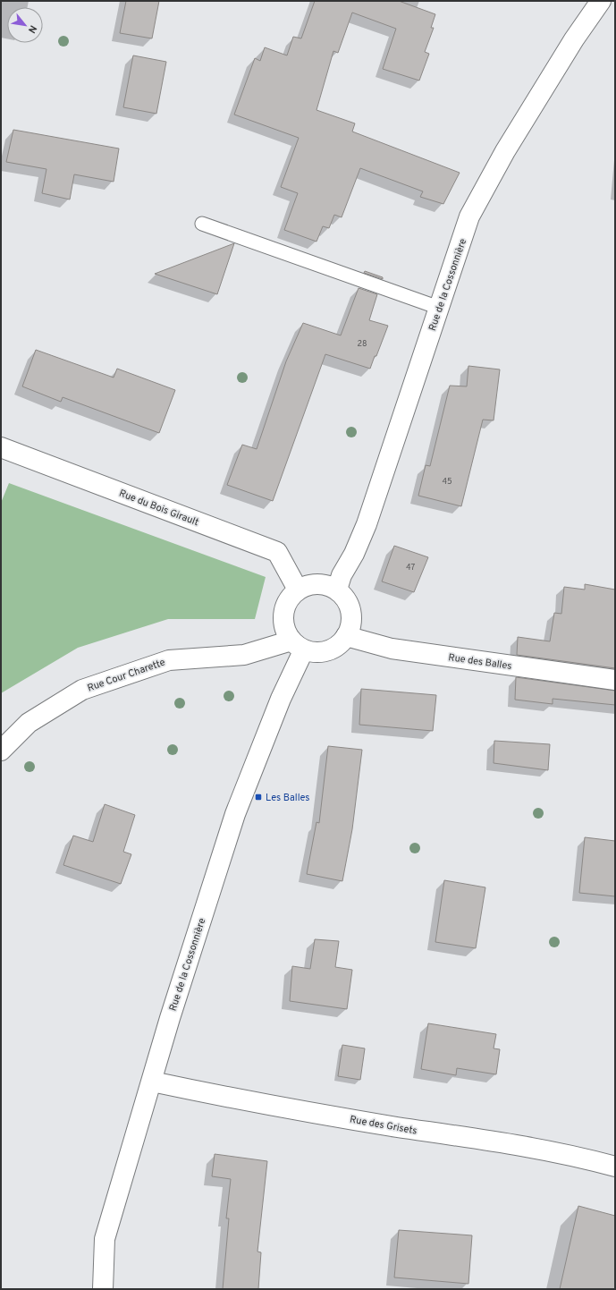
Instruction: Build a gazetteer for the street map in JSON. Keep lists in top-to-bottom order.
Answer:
{
  "streets": {
    "street": [
      "Rue de la Cossonnière",
      "Rue du Bois Girault",
      "Rue des Balles",
      "Rue Cour Charette",
      "Rue des Grisets"
    ]
  },
  "crossings": [
    ["Rue de la Cossonnière", "Rue du Bois Girault"],
    ["Rue de la Cossonnière", "Rue des Balles"],
    ["Rue de la Cossonnière", "Rue Cour Charette"],
    ["Rue de la Cossonnière", "Rue des Grisets"],
    ["Rue du Bois Girault", "Rue des Balles"],
    ["Rue du Bois Girault", "Rue Cour Charette"],
    ["Rue des Balles", "Rue Cour Charette"]
  ],
  "places": {
    "transit": ["Les Balles"]
  },
  "house_numbers": ["28", "45", "47"],
  "north": "bottom right"
}
